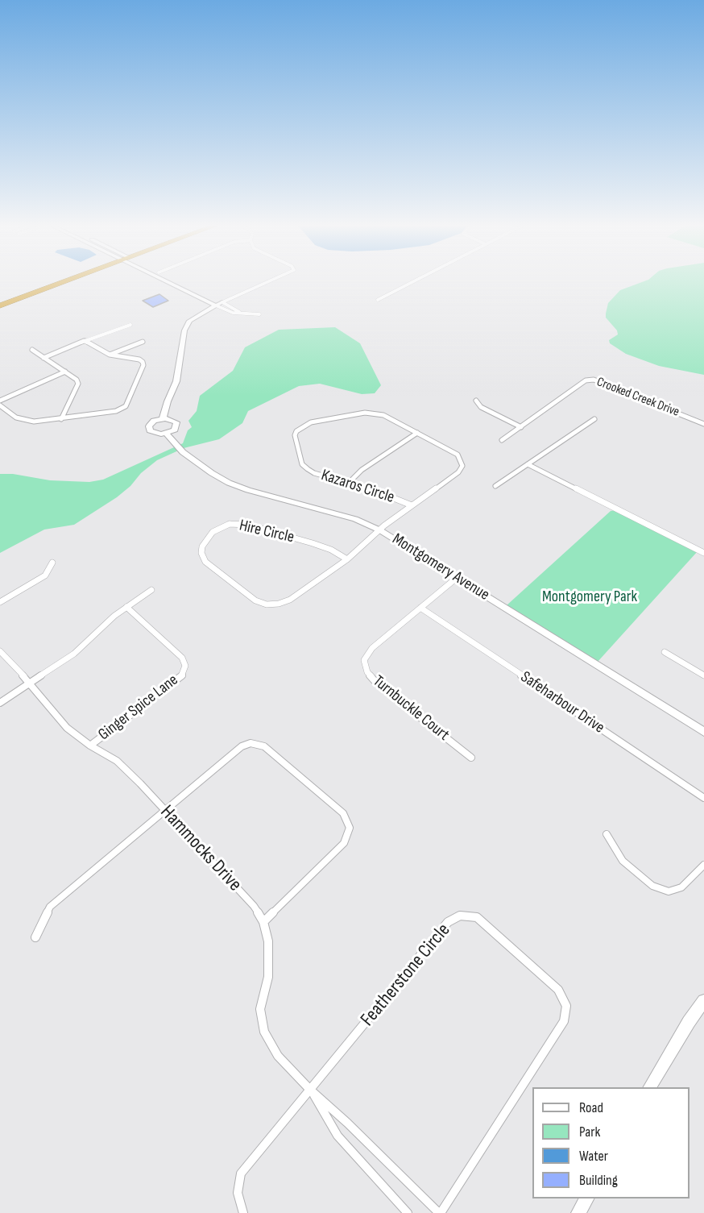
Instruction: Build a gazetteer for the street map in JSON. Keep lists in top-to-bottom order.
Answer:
{
  "streets": {
    "street": [
      "Crooked Creek Drive",
      "Kazaros Circle",
      "Hire Circle",
      "Montgomery Avenue",
      "Safeharbour Drive",
      "Ginger Spice Lane",
      "Turnbuckle Court",
      "Hammocks Drive",
      "Featherstone Circle"
    ]
  },
  "crossings": [
    ["Kazaros Circle", "Hire Circle"],
    ["Kazaros Circle", "Montgomery Avenue"],
    ["Hire Circle", "Montgomery Avenue"],
    ["Montgomery Avenue", "Turnbuckle Court"],
    ["Safeharbour Drive", "Turnbuckle Court"],
    ["Ginger Spice Lane", "Hammocks Drive"],
    ["Hammocks Drive", "Featherstone Circle"]
  ],
  "parks": ["Montgomery Park"],
  "legend": [
    "Road",
    "Park",
    "Water",
    "Building"
  ]
}
